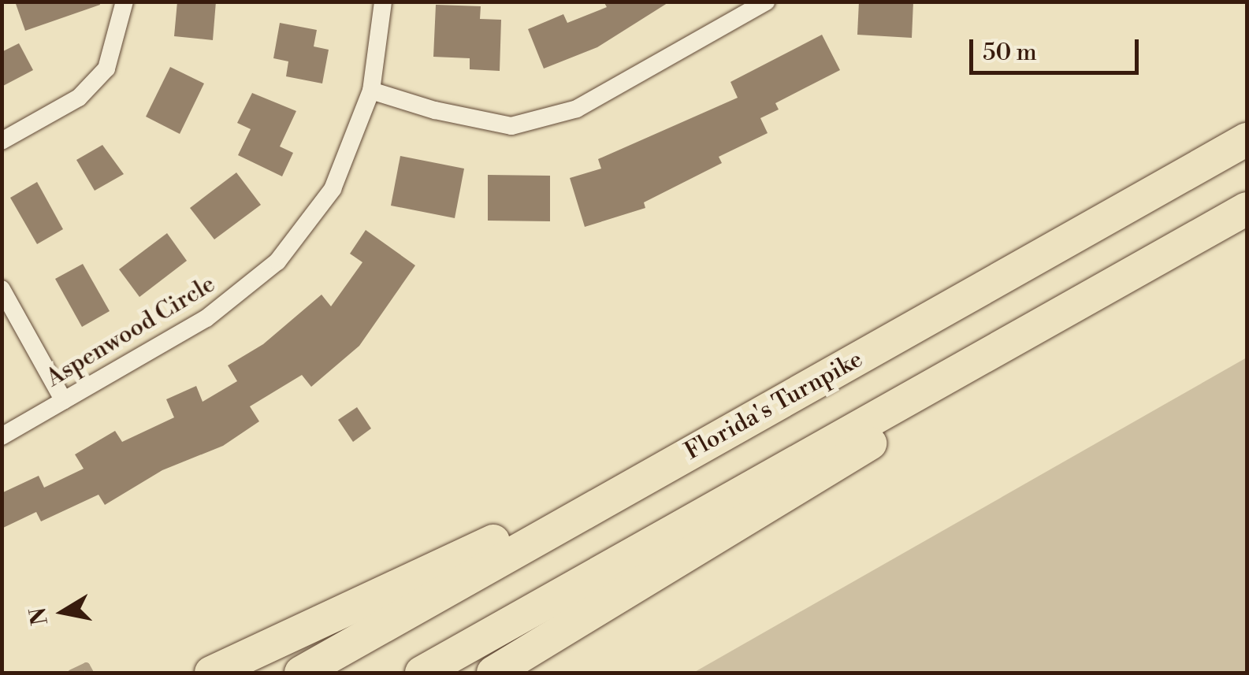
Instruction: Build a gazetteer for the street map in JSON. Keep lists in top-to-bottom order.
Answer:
{
  "streets": {
    "highway": ["Florida's Turnpike"],
    "street": ["Aspenwood Circle"]
  },
  "scale_bar": "50 m",
  "north": "left"
}
